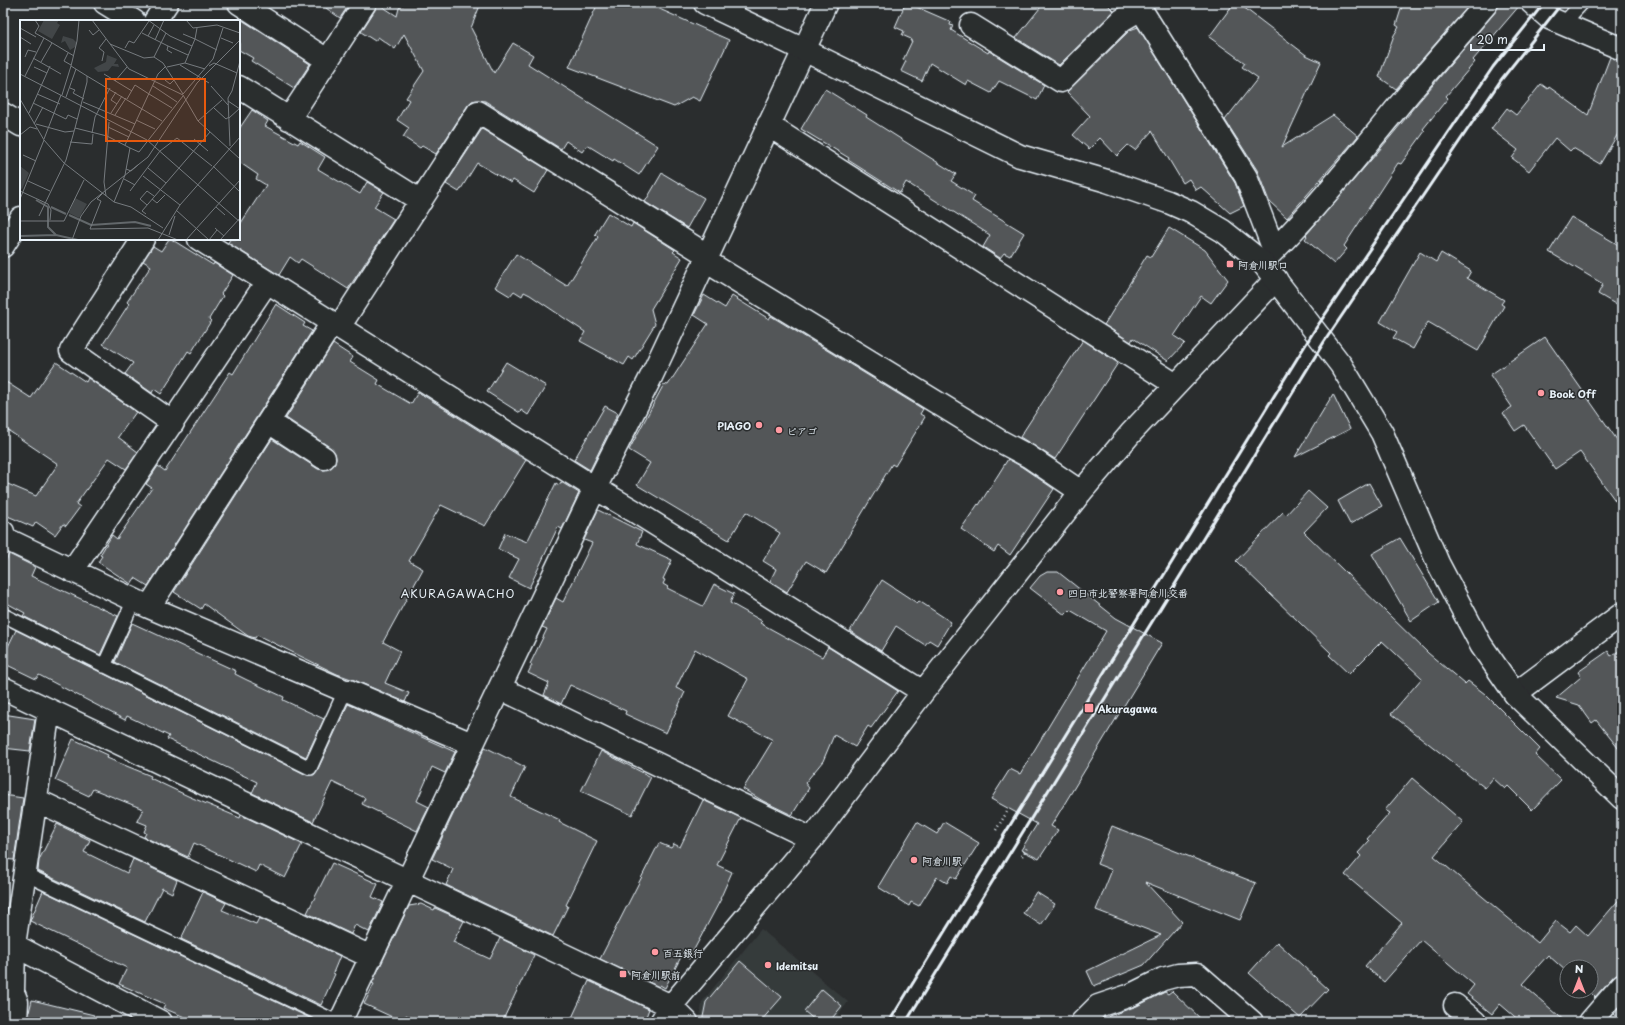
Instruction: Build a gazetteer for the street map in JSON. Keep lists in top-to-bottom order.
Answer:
{
  "districts": ["AKURAGAWACHO"],
  "places": {
    "transit": ["阿倉川駅口", "Akuragawa", "阿倉川駅前"],
    "other": [
      "Book Off",
      "PIAGO",
      "ピアゴ",
      "四日市北警察署阿倉川交番",
      "阿倉川駅",
      "百五銀行",
      "Idemitsu"
    ]
  },
  "scale_bar": "20 m",
  "north": "top"
}
